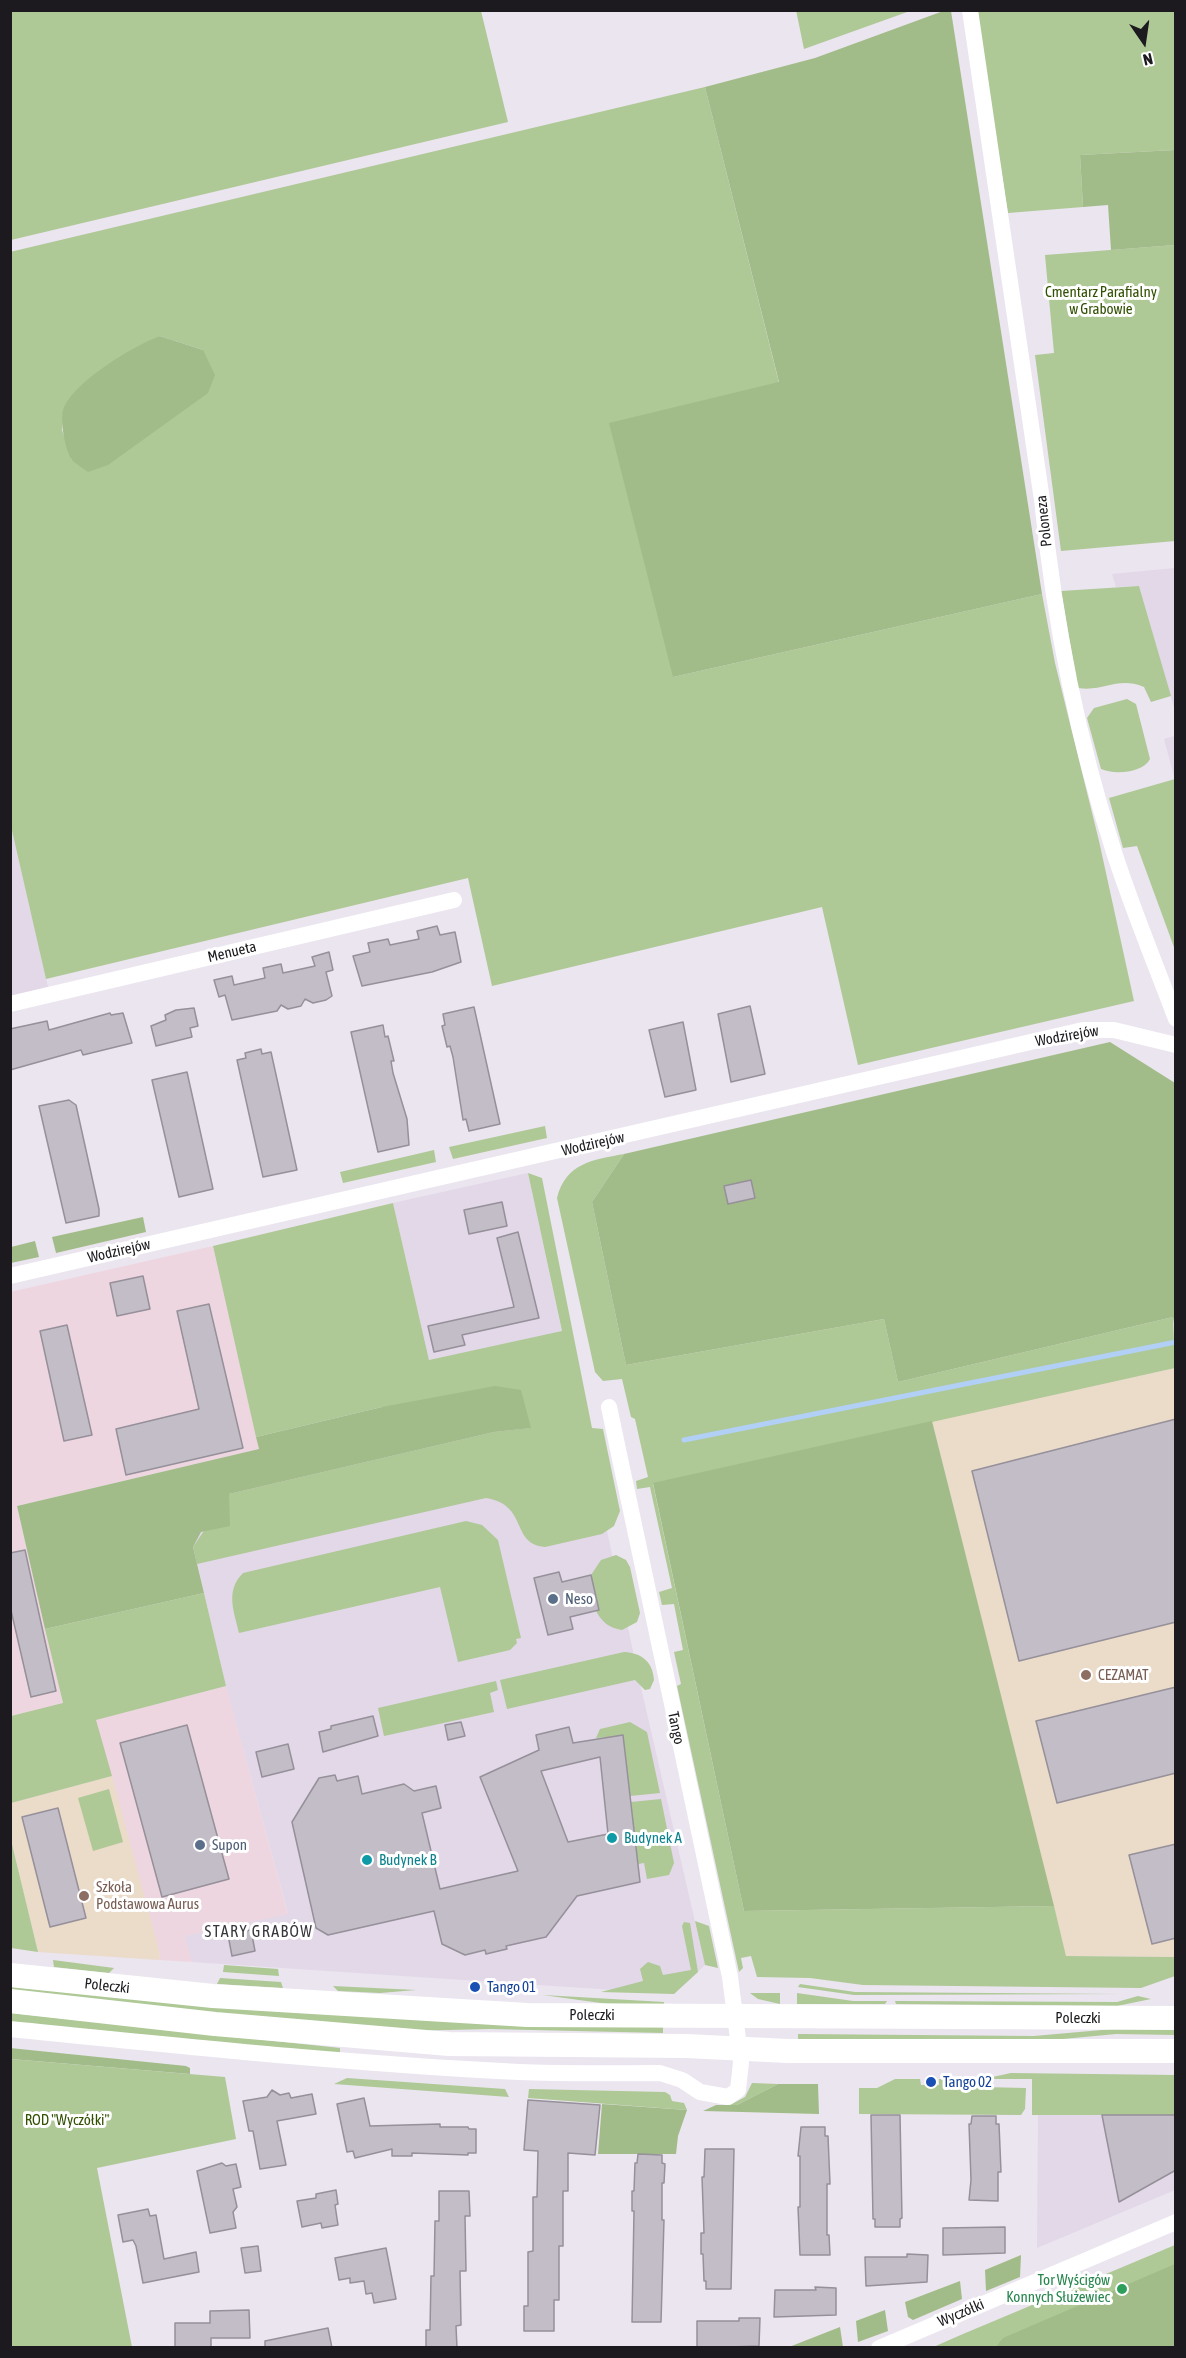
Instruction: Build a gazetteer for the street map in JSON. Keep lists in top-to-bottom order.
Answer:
{
  "streets": {
    "main road": ["Poleczki"],
    "street": [
      "Poloneza",
      "Menueta",
      "Wodzirejów",
      "Tango",
      "Wyczółki"
    ]
  },
  "crossings": [
    ["Tango", "Poleczki"]
  ],
  "districts": ["STARY GRABÓW"],
  "parks": ["Cmentarz Parafialny w Grabowie", "ROD \"Wyczółki\""],
  "places": [
    "Neso",
    "CEZAMAT",
    "Budynek A",
    "Supon",
    "Budynek B",
    "Szkoła Podstawowa Aurus",
    "Tango 01",
    "Tango 02",
    "Tor Wyścigów Konnych Służewiec"
  ],
  "north": "bottom"
}
